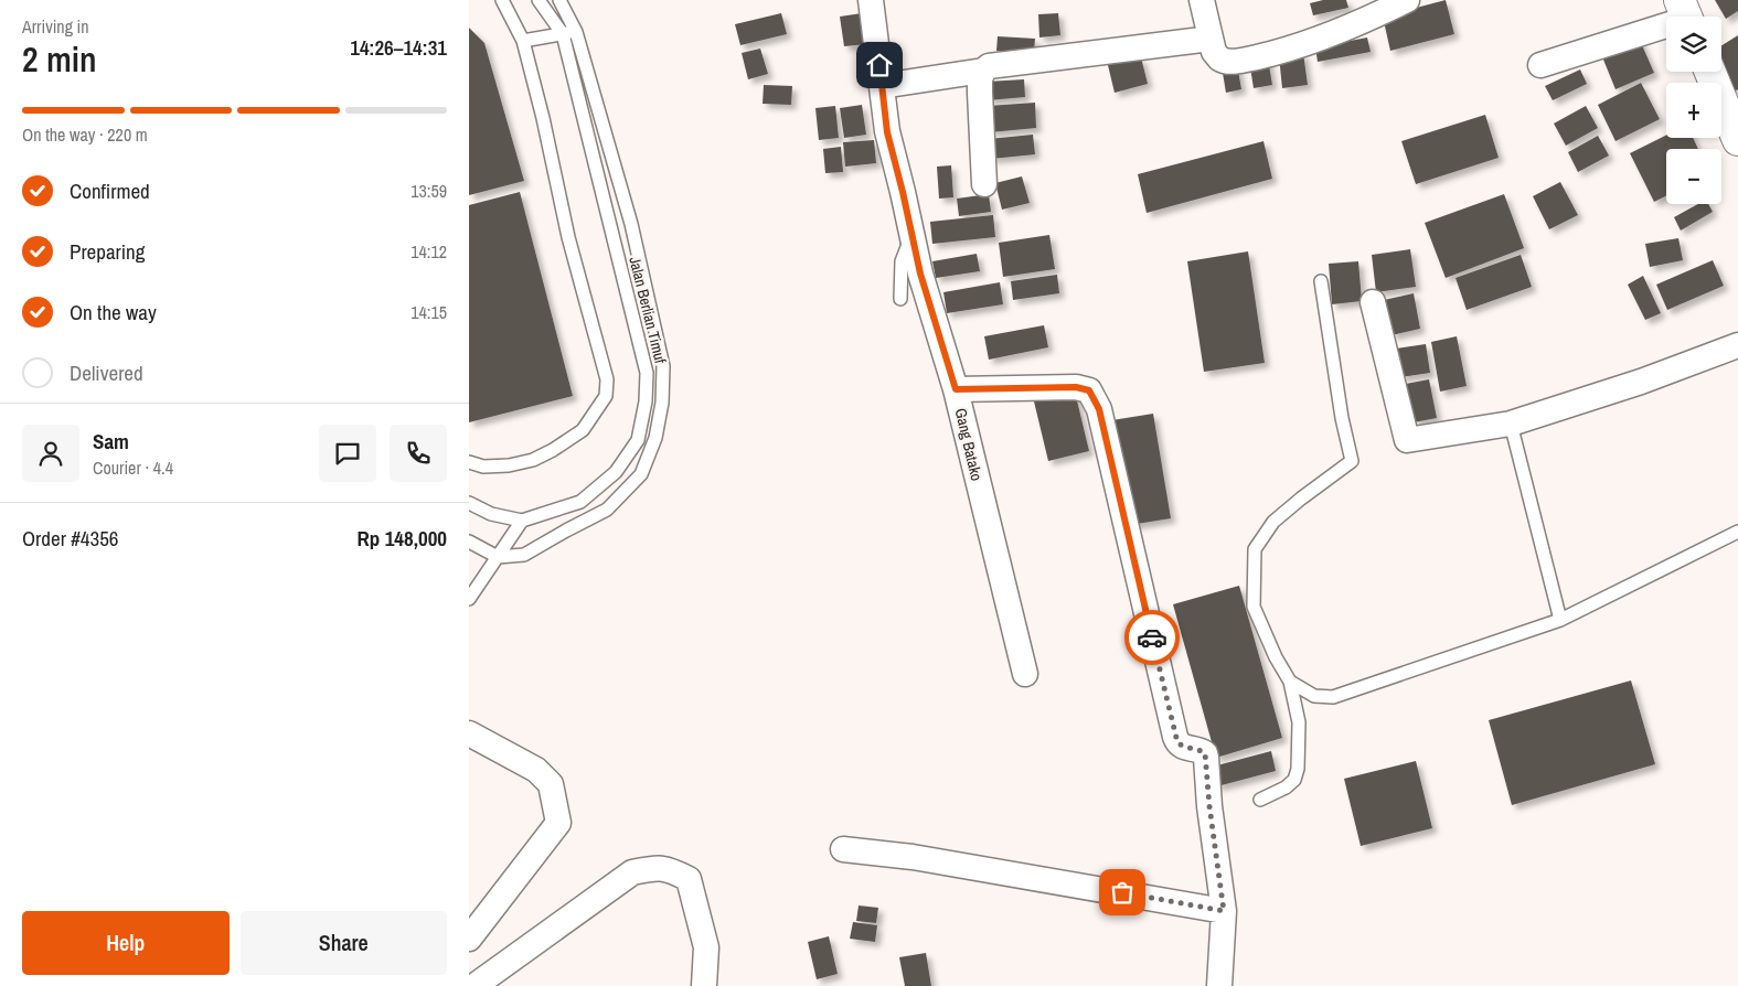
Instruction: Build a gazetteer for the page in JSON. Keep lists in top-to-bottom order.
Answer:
{
  "streets": {
    "street": ["Gang Batako"],
    "lane": ["Jalan Berlian Timuf"]
  },
  "page": {
    "heading": ["2 min", "Arriving in", "14:26–14:31"],
    "panel": [
      "Sam",
      "Courier · 4.4",
      "Order #4356",
      "Rp 148,000"
    ],
    "map_buttons": ["+", "−"],
    "bar": "On the way · 220 m",
    "list": [
      ["Confirmed", "13:59"],
      ["Preparing", "14:12"],
      ["On the way", "14:15"],
      "Delivered"
    ],
    "buttons": ["Help", "Share"]
  }
}
